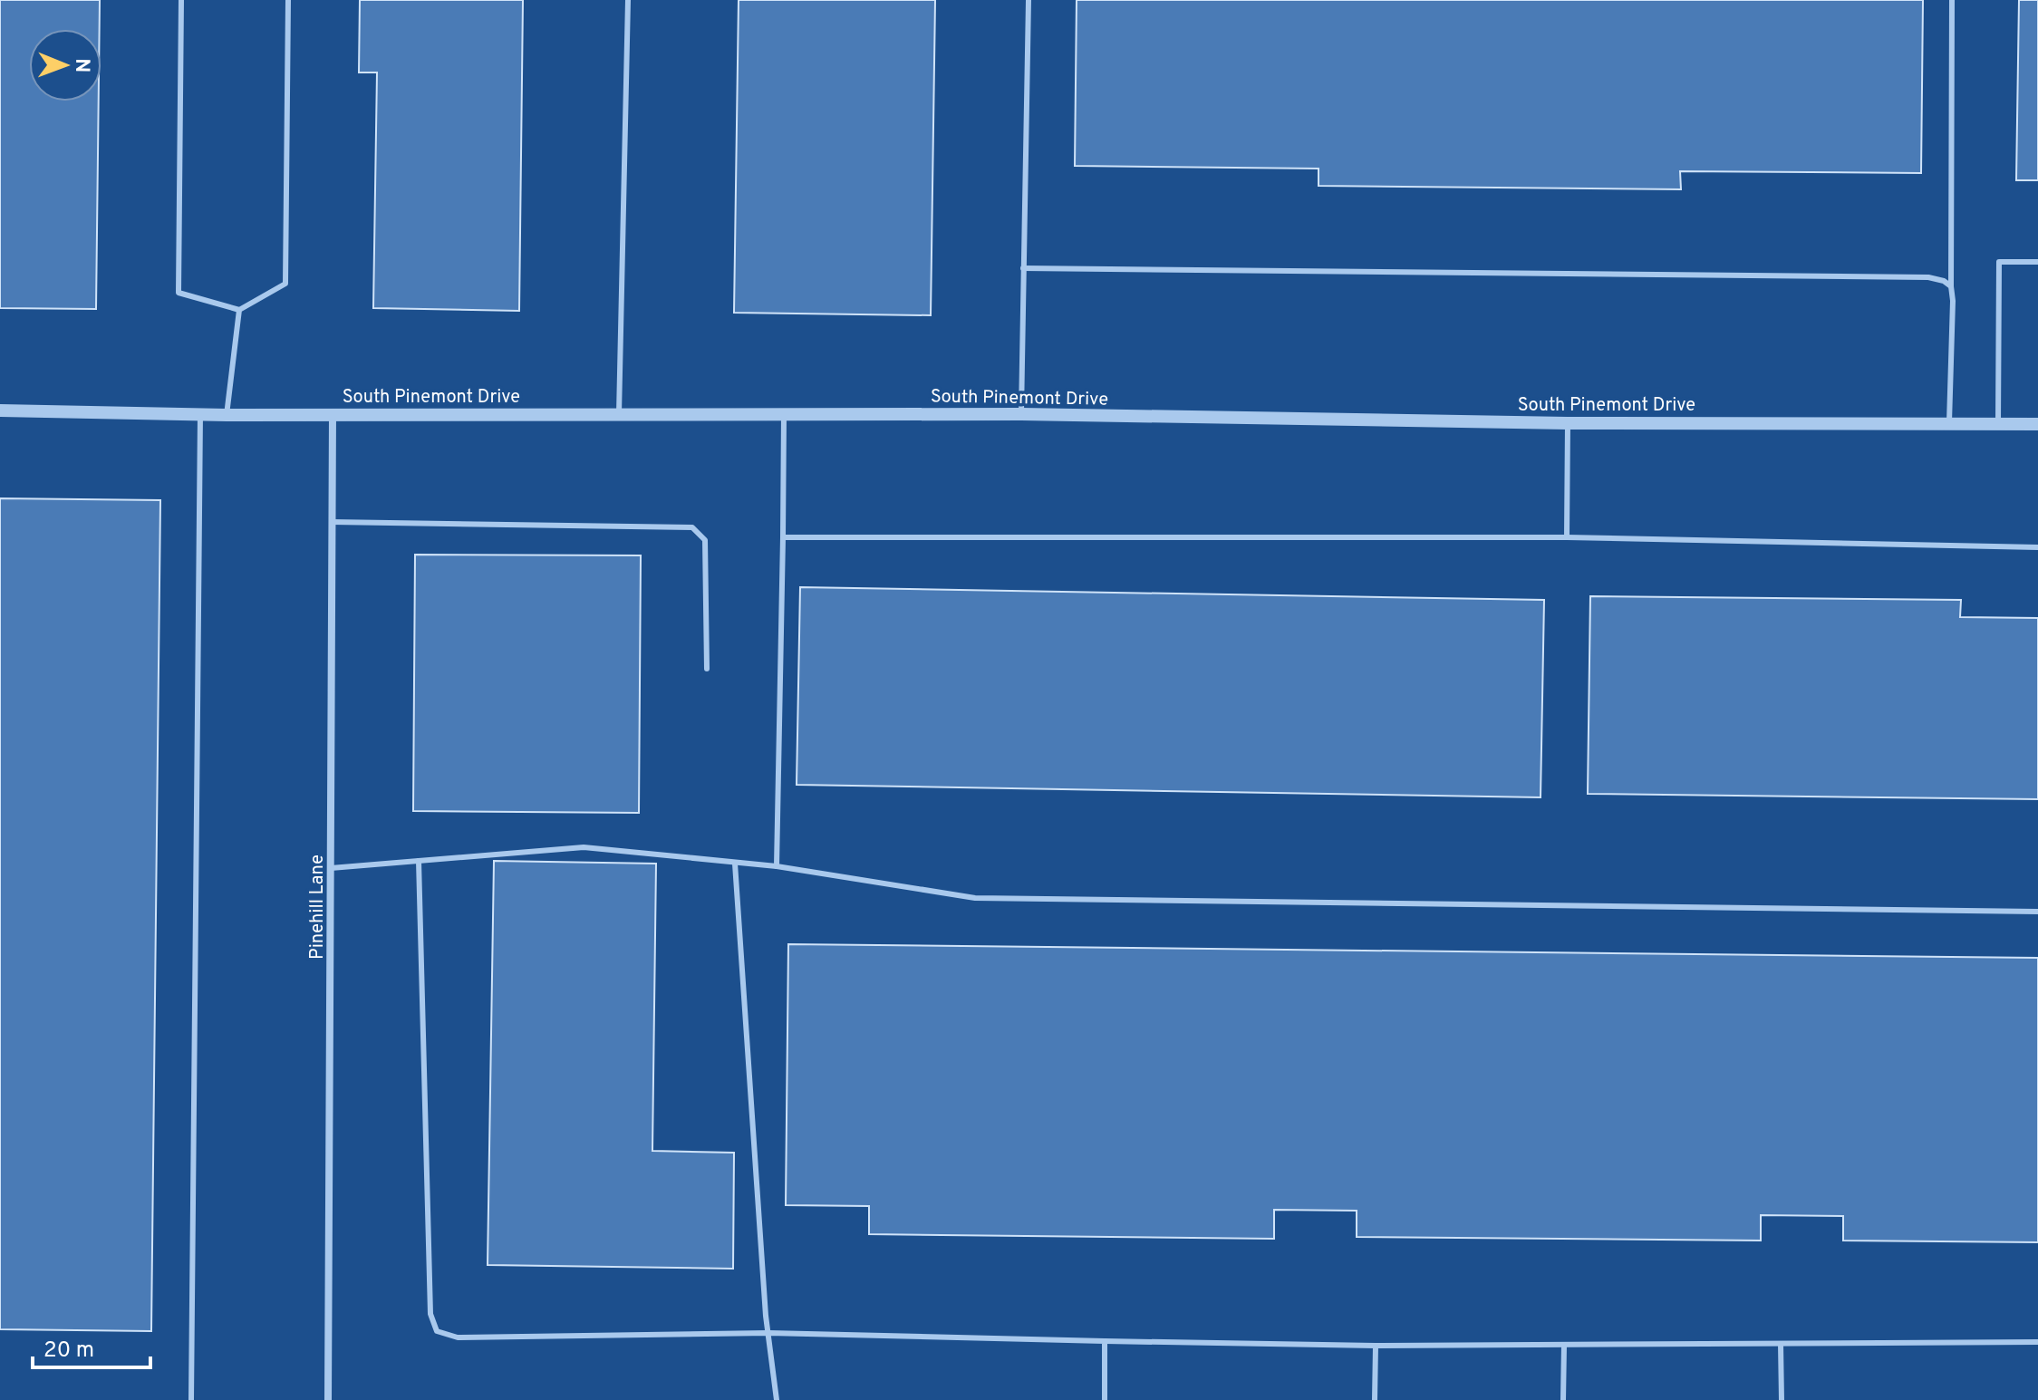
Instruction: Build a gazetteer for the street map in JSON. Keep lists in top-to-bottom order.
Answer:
{
  "streets": {
    "street": ["South Pinemont Drive", "Pinehill Lane"]
  },
  "crossings": [
    ["South Pinemont Drive", "Pinehill Lane"]
  ],
  "scale_bar": "20 m",
  "north": "right"
}
